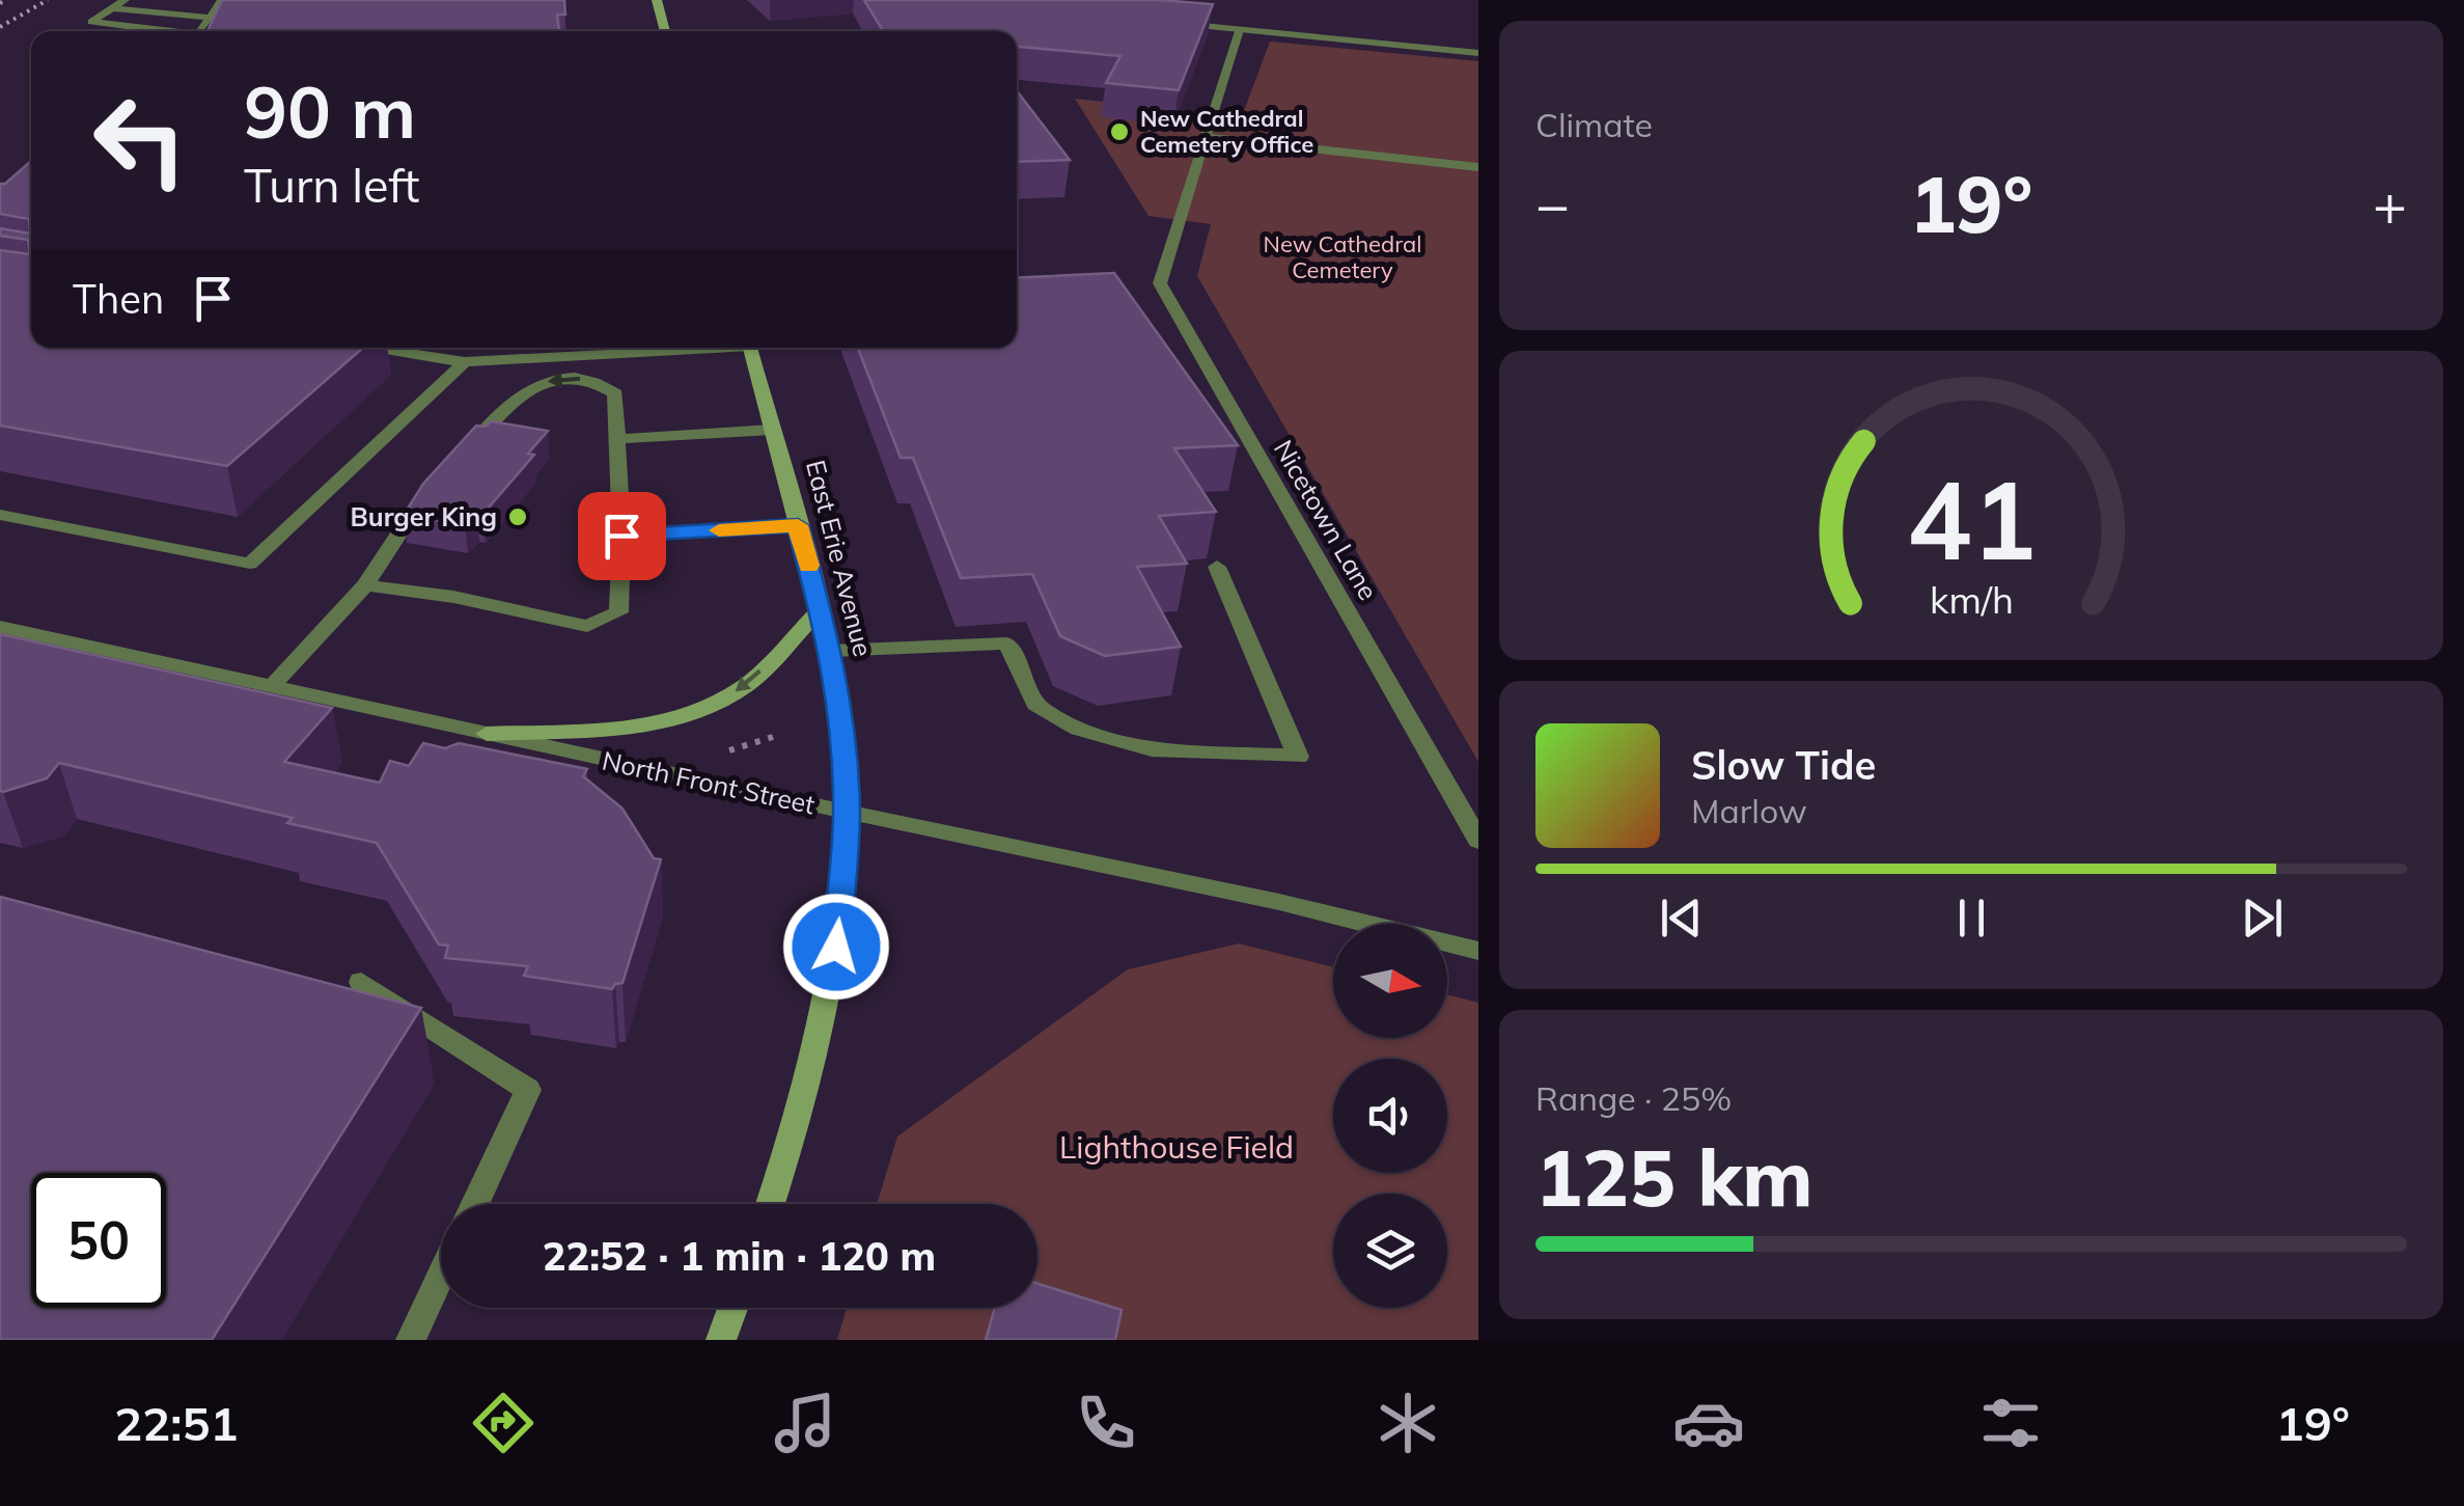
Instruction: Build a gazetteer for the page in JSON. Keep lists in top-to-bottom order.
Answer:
{
  "streets": {
    "main road": ["East Erie Avenue"],
    "street": ["Nicetown Lane", "North Front Street"]
  },
  "crossings": [
    ["East Erie Avenue", "North Front Street"]
  ],
  "parks": ["New Cathedral Cemetery", "Lighthouse Field"],
  "places": ["New Cathedral Cemetery Office", "Burger King"],
  "north": "right",
  "page": {
    "tile": [
      "Climate",
      ["Range · 25%", "125 km"]
    ],
    "turn": ["90 m", "Turn left"],
    "heat": ["−", "19°", "+"],
    "then": "Then",
    "song": ["Slow Tide", "Marlow"],
    "limit": "50",
    "trip": "22:52 · 1 min · 120 m",
    "tabs": ["22:51", "19°"],
    "gauge": ["41", "km/h"]
  }
}
